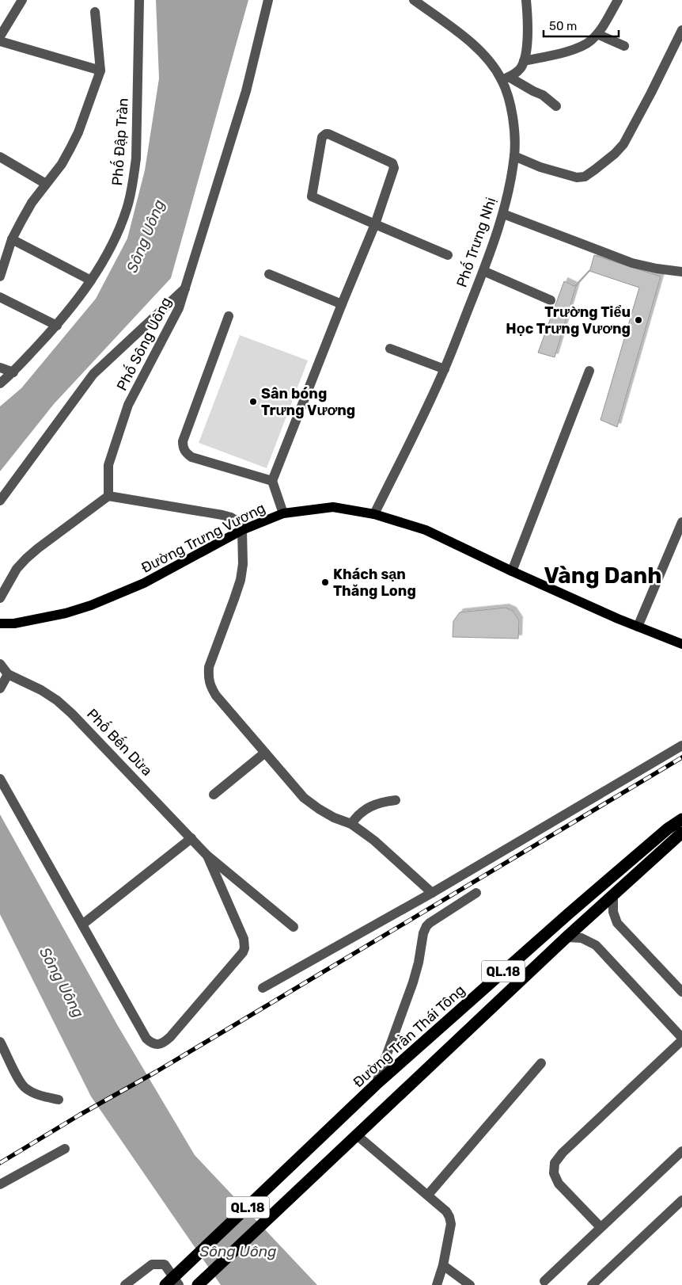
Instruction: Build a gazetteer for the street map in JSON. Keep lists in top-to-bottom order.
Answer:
{
  "streets": {
    "highway": ["QL.18", "Đường Trần Thái Tông"],
    "main road": ["Đường Trưng Vương"],
    "street": [
      "Phố Đập Tràn",
      "Phố Trưng Nhị",
      "Phố Sông Uông",
      "Phố Bến Dừa"
    ]
  },
  "crossings": [
    ["Phố Trưng Nhị", "Đường Trưng Vương"]
  ],
  "districts": ["Vàng Danh"],
  "water": ["Sông Uông"],
  "places": ["Trường Tiểu Học Trưng Vương", "Sân bóng Trưng Vương", "Khách sạn Thăng Long"],
  "scale_bar": "50 m"
}
